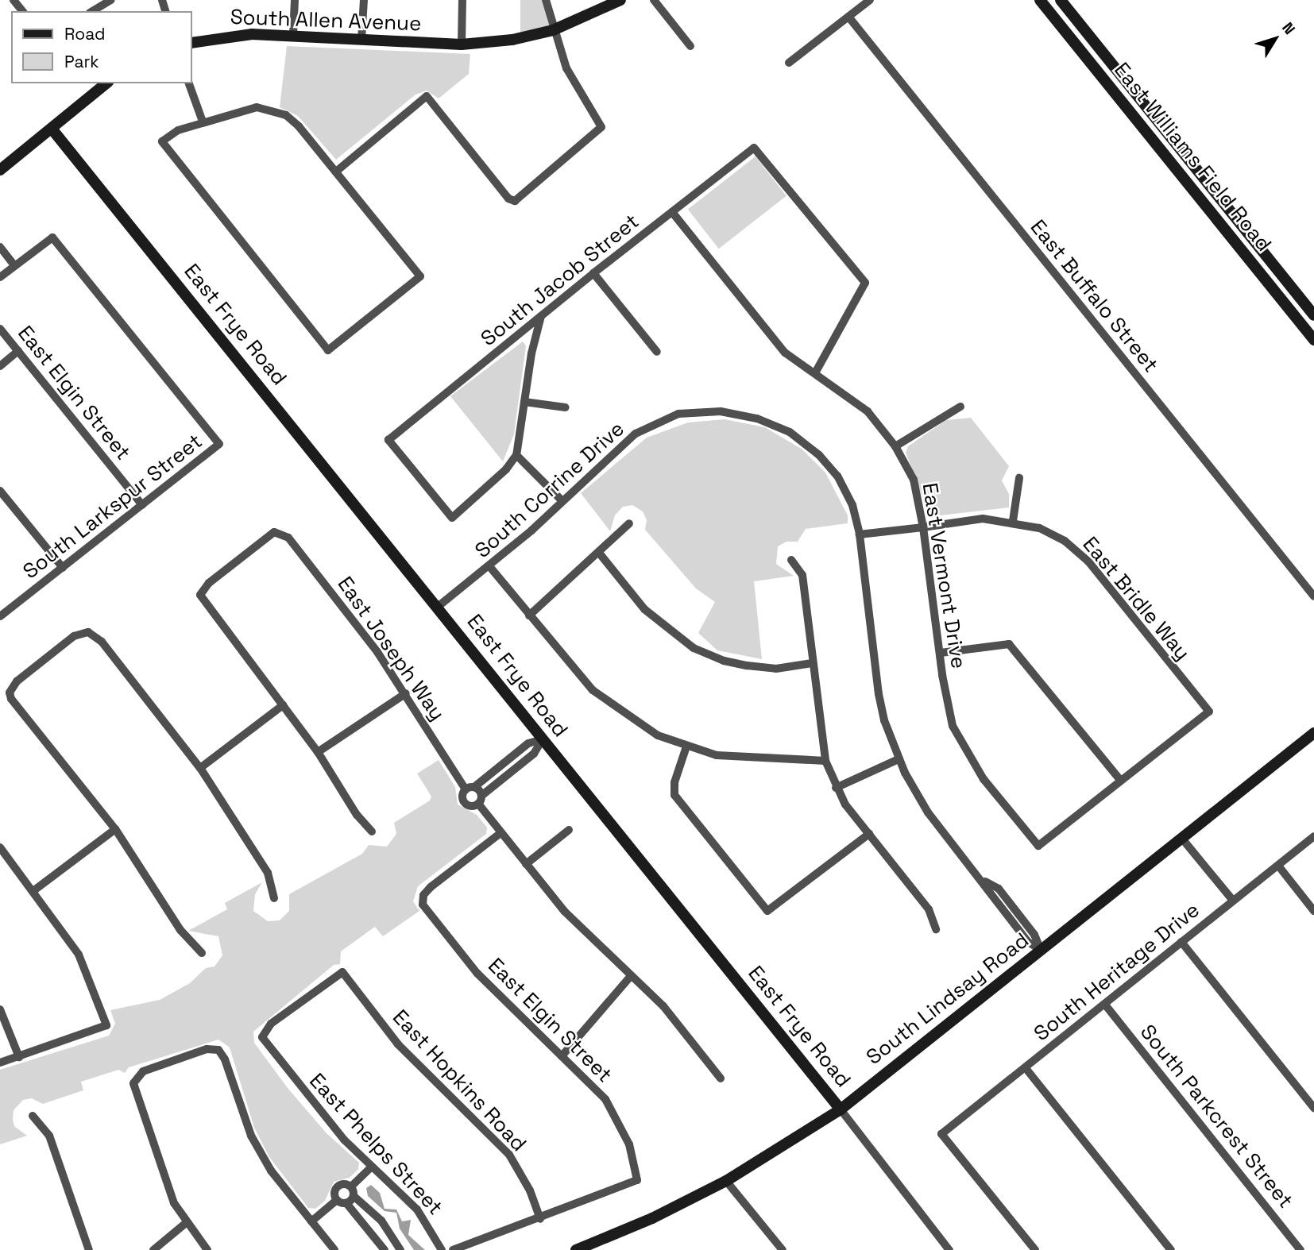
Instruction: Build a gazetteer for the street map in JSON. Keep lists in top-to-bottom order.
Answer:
{
  "streets": {
    "street": [
      "South Allen Avenue",
      "East Williams Field Road",
      "South Jacob Street",
      "East Buffalo Street",
      "East Frye Road",
      "East Elgin Street",
      "South Corrine Drive",
      "South Larkspur Street",
      "East Vermont Drive",
      "East Bridle Way",
      "East Joseph Way",
      "South Heritage Drive",
      "South Lindsay Road",
      "East Hopkins Road",
      "South Parkcrest Street",
      "East Phelps Street"
    ]
  },
  "crossings": [
    ["South Jacob Street", "East Vermont Drive"],
    ["East Frye Road", "South Corrine Drive"],
    ["East Frye Road", "South Lindsay Road"],
    ["East Elgin Street", "South Larkspur Street"],
    ["East Elgin Street", "East Joseph Way"],
    ["East Elgin Street", "East Hopkins Road"],
    ["South Corrine Drive", "East Bridle Way"],
    ["South Corrine Drive", "South Lindsay Road"],
    ["East Vermont Drive", "East Bridle Way"],
    ["South Heritage Drive", "South Parkcrest Street"],
    ["East Hopkins Road", "East Phelps Street"]
  ],
  "legend": ["Road", "Park"],
  "north": "top right"
}
